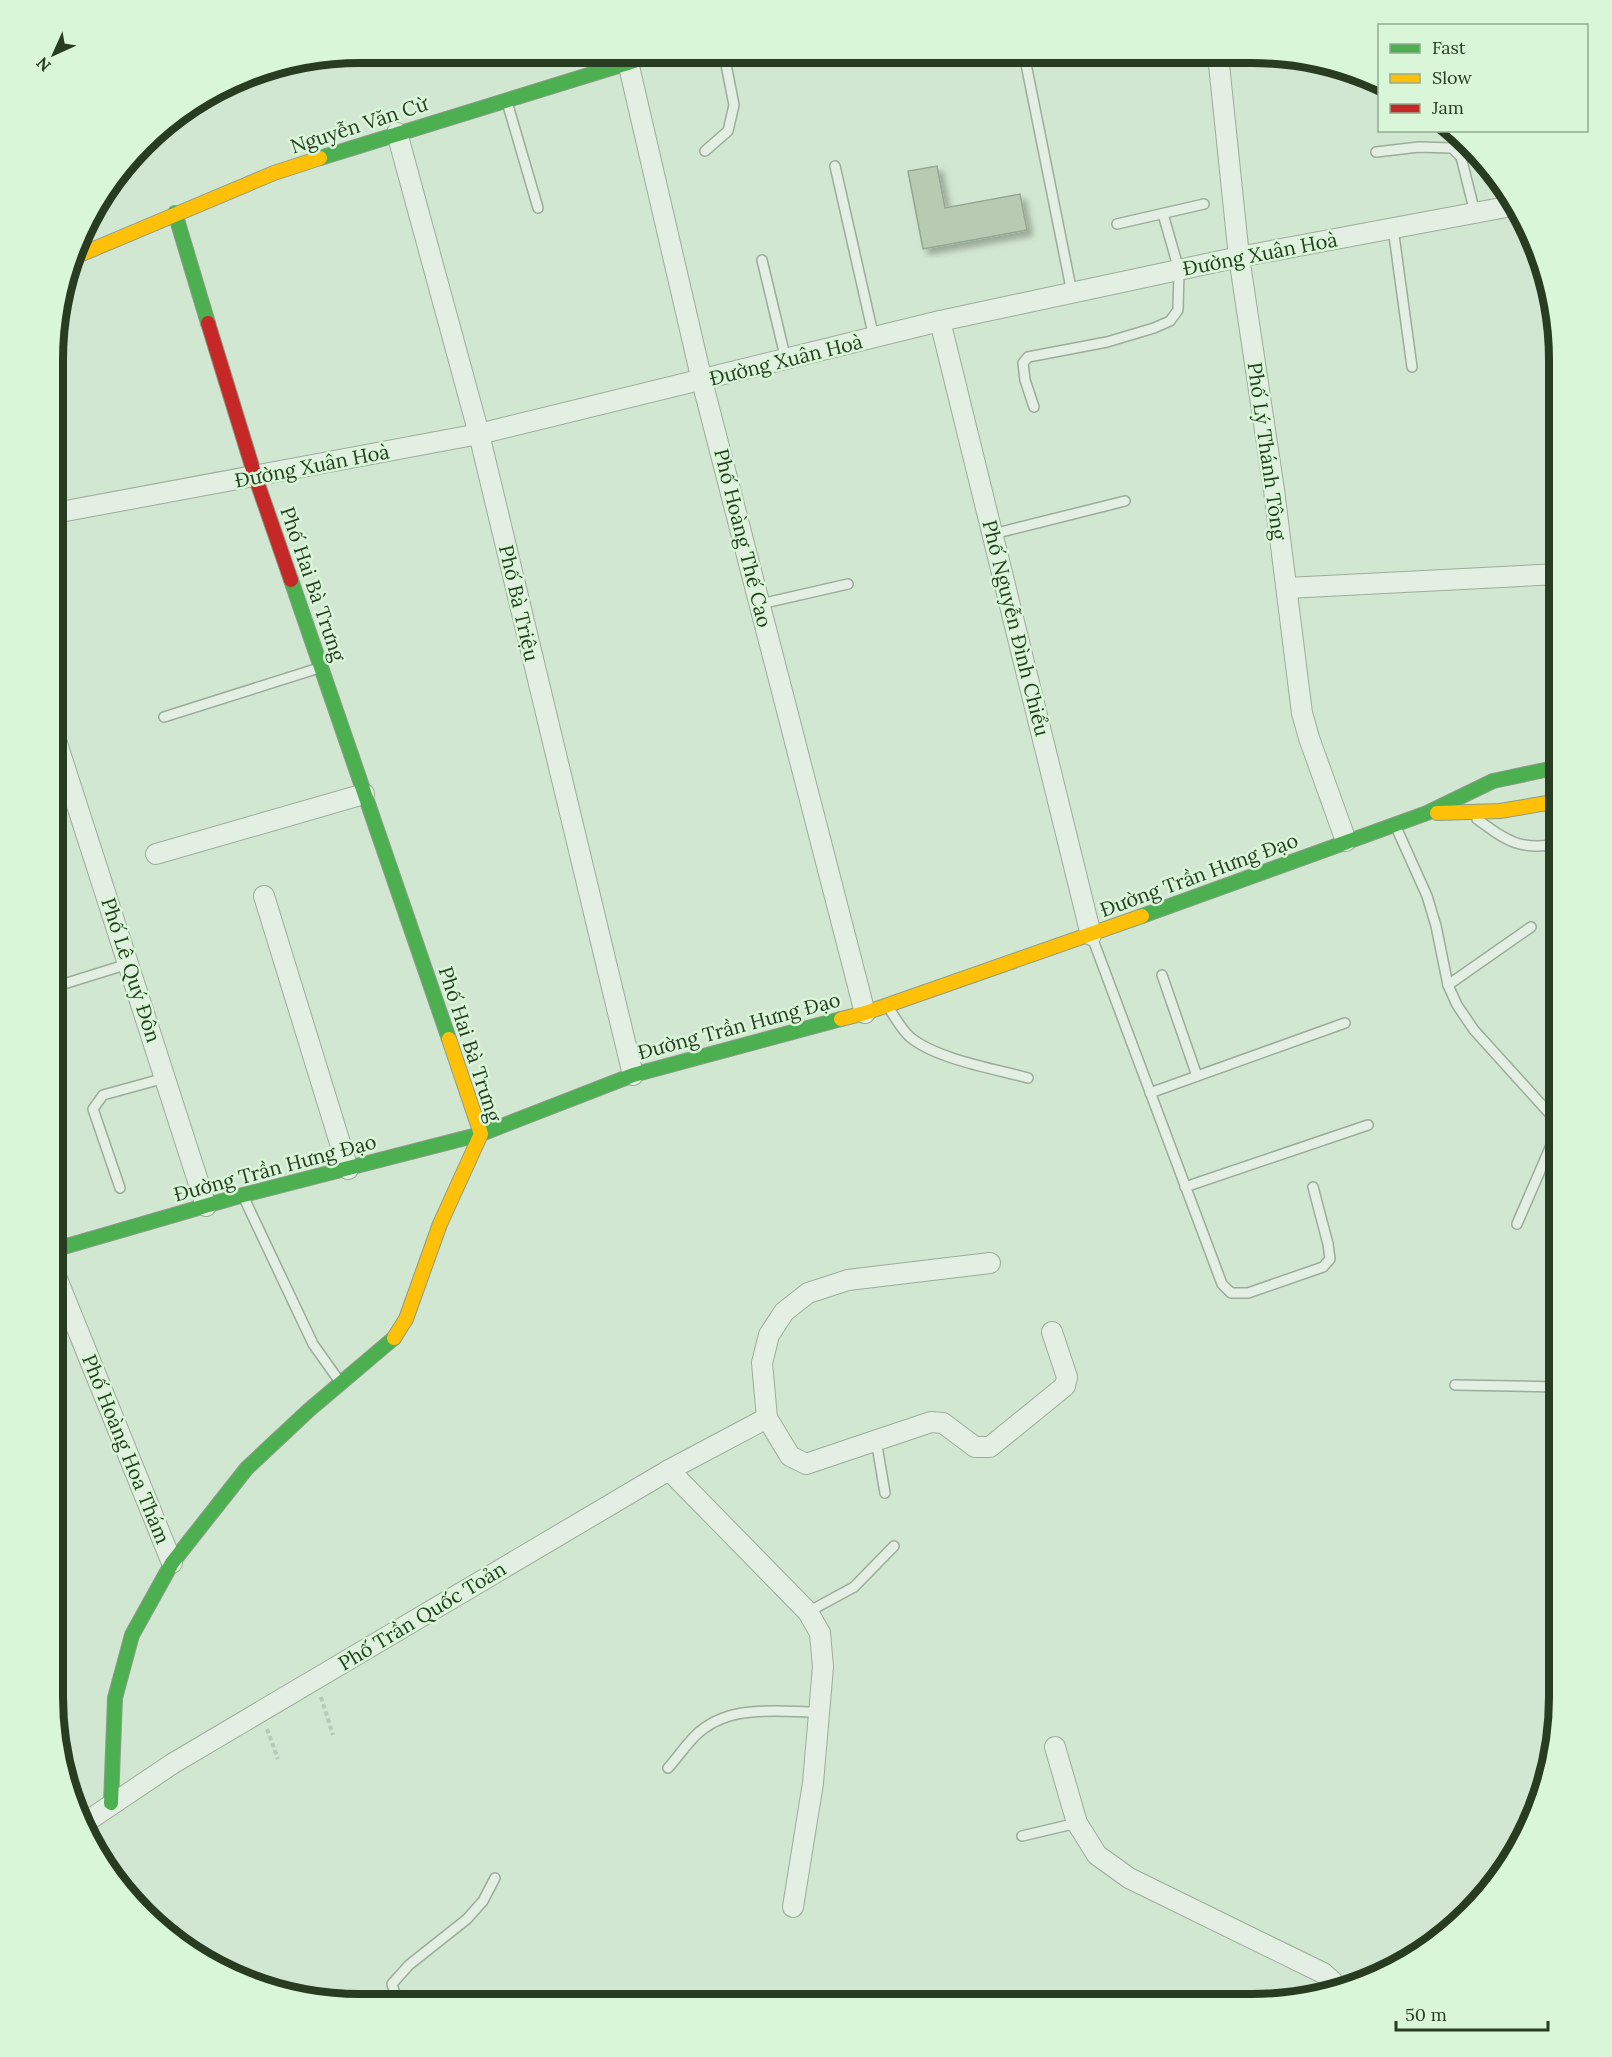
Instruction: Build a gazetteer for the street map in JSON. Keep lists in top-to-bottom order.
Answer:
{
  "streets": {
    "street": [
      "Nguyễn Văn Cừ",
      "Đường Xuân Hoà",
      "Phố Lý Thánh Tông",
      "Phố Hoàng Thế Cao",
      "Phố Hai Bà Trưng",
      "Phố Bà Triệu",
      "Phố Nguyễn Đình Chiểu",
      "Đường Trần Hưng Đạo",
      "Phố Lê Quý Đôn",
      "Phố Hoàng Hoa Thám",
      "Phố Trần Quốc Toản"
    ]
  },
  "crossings": [
    ["Nguyễn Văn Cừ", "Phố Hai Bà Trưng"],
    ["Nguyễn Văn Cừ", "Phố Bà Triệu"],
    ["Đường Xuân Hoà", "Phố Lý Thánh Tông"],
    ["Đường Xuân Hoà", "Phố Hoàng Thế Cao"],
    ["Đường Xuân Hoà", "Phố Hai Bà Trưng"],
    ["Đường Xuân Hoà", "Phố Bà Triệu"],
    ["Đường Xuân Hoà", "Phố Nguyễn Đình Chiểu"],
    ["Phố Lý Thánh Tông", "Đường Trần Hưng Đạo"],
    ["Phố Hoàng Thế Cao", "Đường Trần Hưng Đạo"],
    ["Phố Hai Bà Trưng", "Đường Trần Hưng Đạo"],
    ["Phố Hai Bà Trưng", "Phố Hoàng Hoa Thám"],
    ["Phố Hai Bà Trưng", "Phố Trần Quốc Toản"],
    ["Phố Bà Triệu", "Đường Trần Hưng Đạo"],
    ["Phố Nguyễn Đình Chiểu", "Đường Trần Hưng Đạo"],
    ["Đường Trần Hưng Đạo", "Phố Lê Quý Đôn"]
  ],
  "legend": ["Fast", "Slow", "Jam"],
  "scale_bar": "50 m",
  "north": "bottom left"
}
